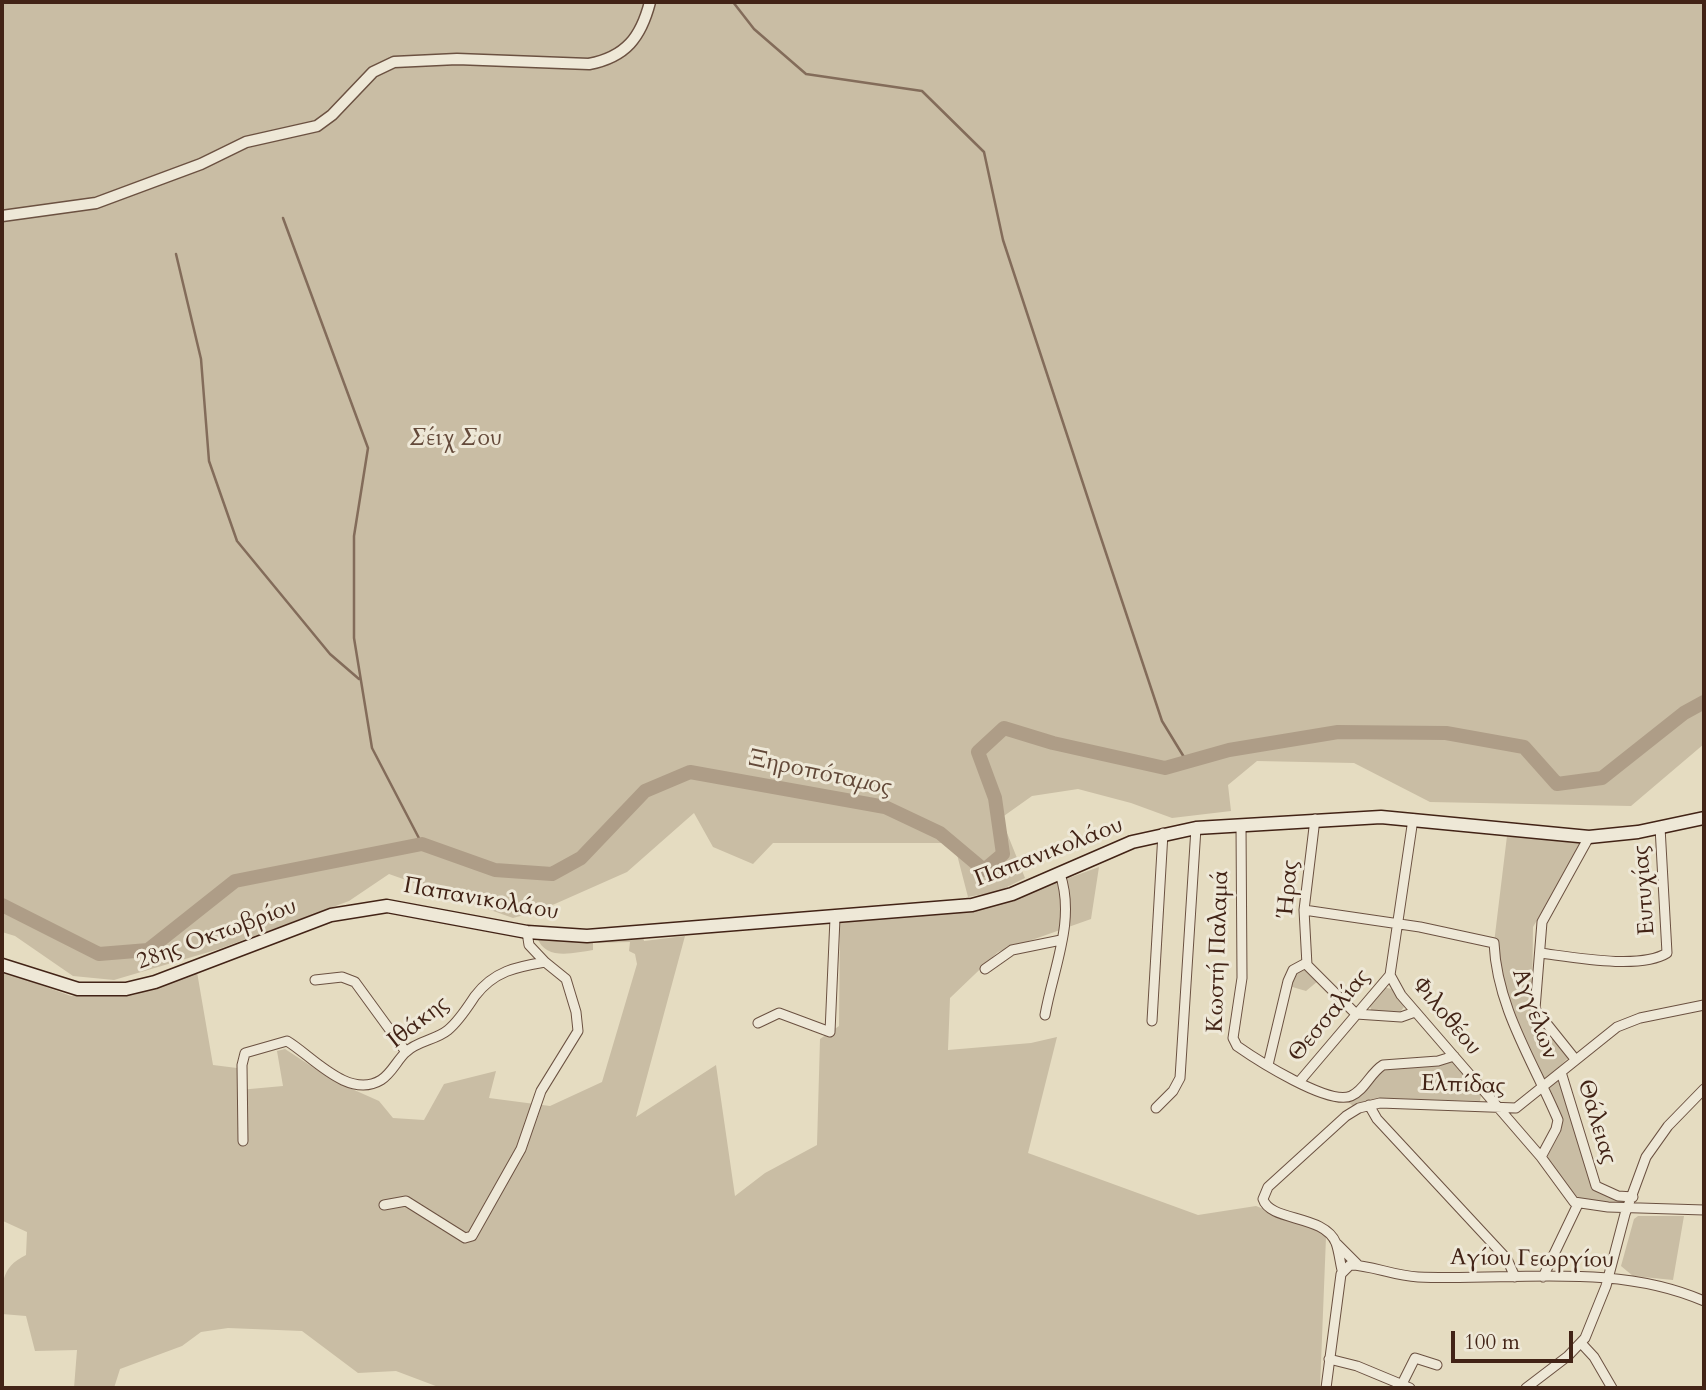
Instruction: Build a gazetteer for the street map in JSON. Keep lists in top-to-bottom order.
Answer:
{
  "streets": {
    "main road": ["Παπανικολάου", "28ης Οκτωβρίου"],
    "street": [
      "Ήρας",
      "Ευτυχίας",
      "Κωστή Παλαμά",
      "Αγγέλων",
      "Θεσσαλίας",
      "Φιλοθέου",
      "Ιθάκης",
      "Ελπίδας",
      "Θάλειας",
      "Αγίου Γεωργίου"
    ]
  },
  "crossings": [
    ["Παπανικολάου", "Ήρας"],
    ["Παπανικολάου", "Ευτυχίας"],
    ["Παπανικολάου", "28ης Οκτωβρίου"],
    ["Παπανικολάου", "Κωστή Παλαμά"],
    ["Παπανικολάου", "Θάλειας"],
    ["Ήρας", "Αγγέλων"],
    ["Ευτυχίας", "Αγγέλων"],
    ["Κωστή Παλαμά", "Θεσσαλίας"],
    ["Κωστή Παλαμά", "Φιλοθέου"],
    ["Αγγέλων", "Φιλοθέου"],
    ["Αγγέλων", "Ελπίδας"],
    ["Αγγέλων", "Θάλειας"],
    ["Θεσσαλίας", "Φιλοθέου"],
    ["Φιλοθέου", "Ελπίδας"],
    ["Ελπίδας", "Θάλειας"]
  ],
  "water": ["Ξηροπόταμος"],
  "parks": ["Σέιχ Σου"],
  "scale_bar": "100 m"
}
